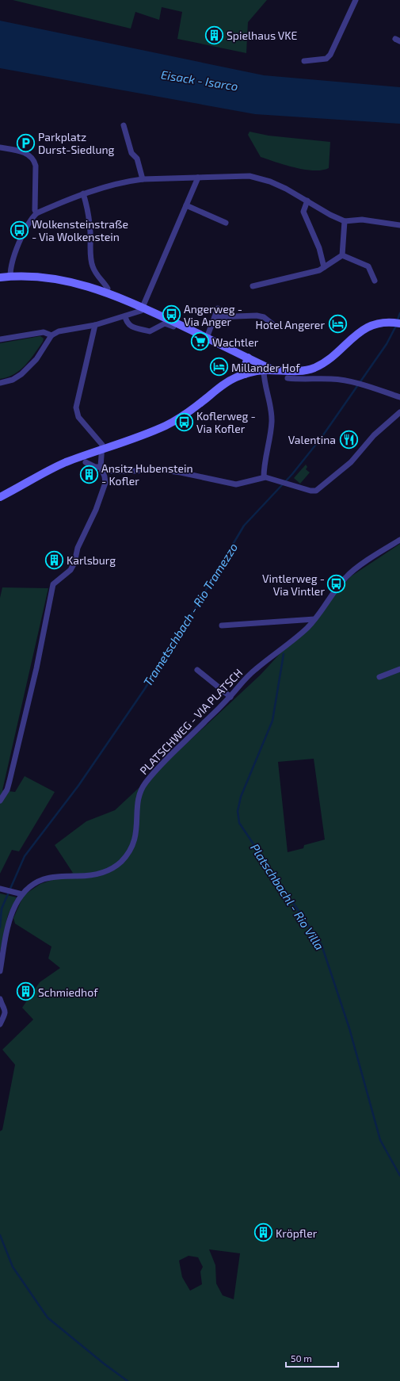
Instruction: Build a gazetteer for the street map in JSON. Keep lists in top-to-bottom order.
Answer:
{
  "streets": {
    "street": ["PLATSCHWEG - VIA PLATSCH"]
  },
  "water": ["Eisack - Isarco", "Trametschbach - Rio Tramezzo", "Platschbachl - Rio Villa"],
  "places": {
    "building": [
      "Spielhaus VKE",
      "Ansitz Hubenstein - Kofler",
      "Karlsburg",
      "Schmiedhof",
      "Kröpfler"
    ],
    "parking": ["Parkplatz Durst-Siedlung"],
    "bus stop": [
      "Wolkensteinstraße - Via Wolkenstein",
      "Angerweg - Via Anger",
      "Koflerweg - Via Kofler",
      "Vintlerweg - Via Vintler"
    ],
    "hotel": ["Hotel Angerer", "Millander Hof"],
    "supermarket": ["Wachtler"],
    "restaurant": ["Valentina"]
  },
  "scale_bar": "50 m"
}
